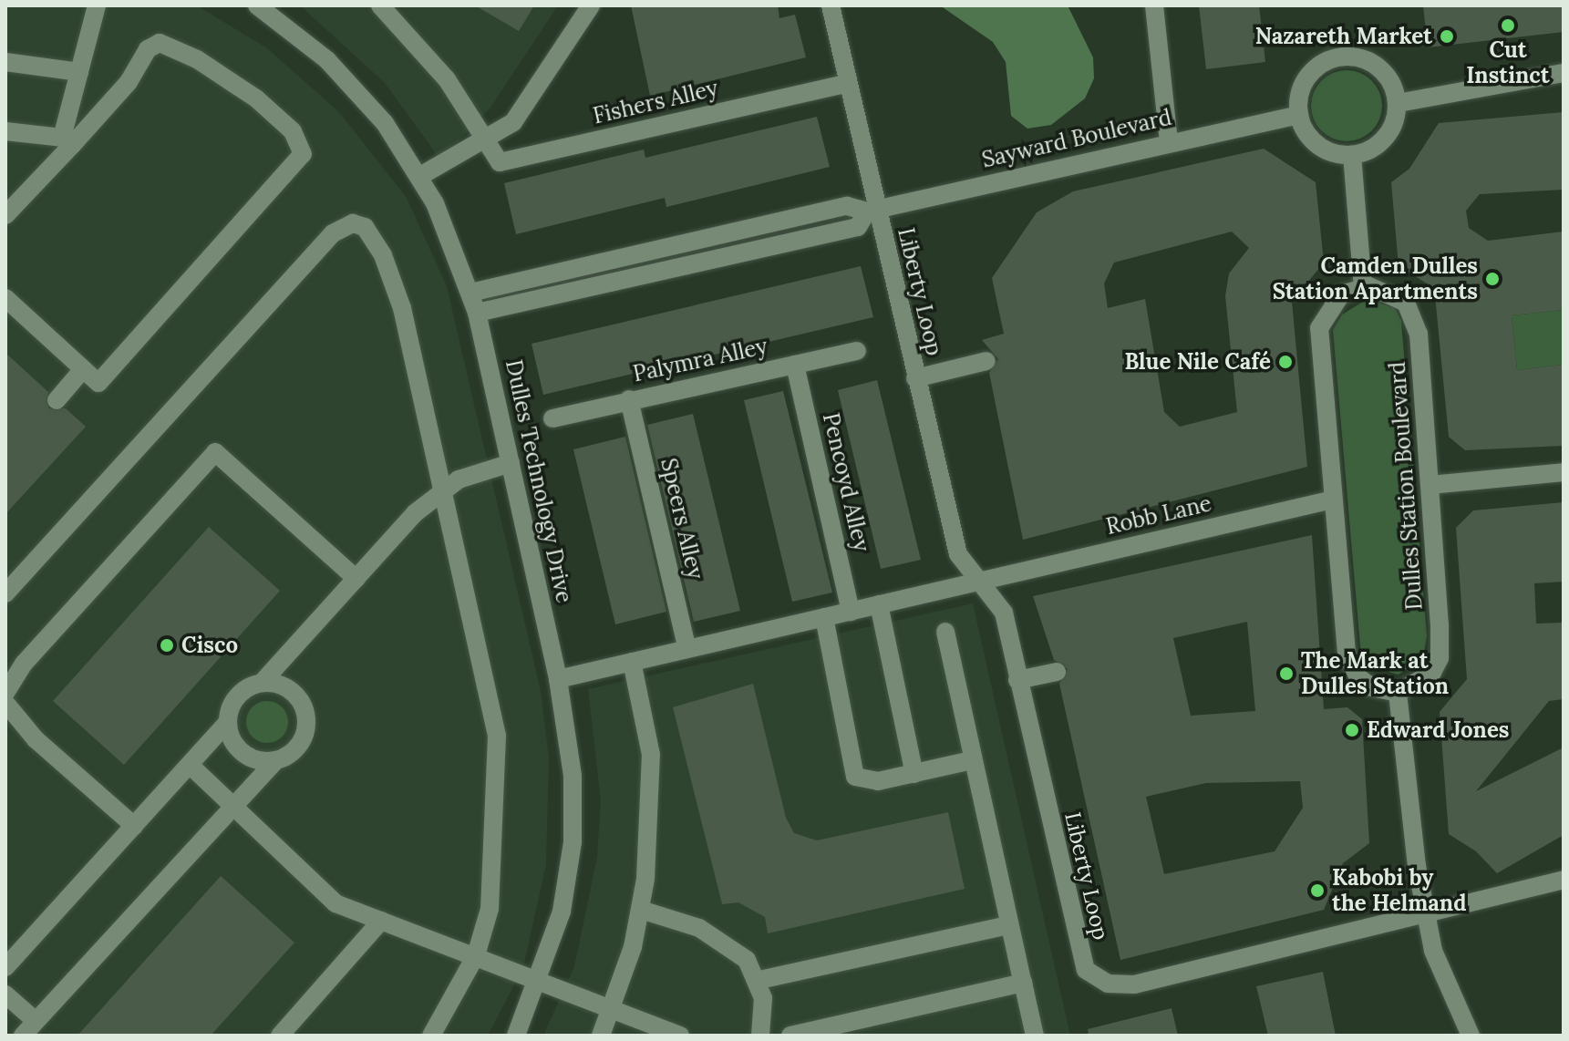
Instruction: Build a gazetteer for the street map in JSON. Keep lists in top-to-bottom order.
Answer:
{
  "streets": {
    "street": [
      "Fishers Alley",
      "Sayward Boulevard",
      "Liberty Loop",
      "Palymra Alley",
      "Dulles Technology Drive",
      "Pencoyd Alley",
      "Dulles Station Boulevard",
      "Robb Lane",
      "Speers Alley"
    ]
  },
  "crossings": [
    ["Fishers Alley", "Liberty Loop"],
    ["Sayward Boulevard", "Liberty Loop"],
    ["Sayward Boulevard", "Dulles Technology Drive"],
    ["Liberty Loop", "Robb Lane"],
    ["Palymra Alley", "Pencoyd Alley"],
    ["Palymra Alley", "Speers Alley"]
  ],
  "places": [
    "Cut Instinct",
    "Nazareth Market",
    "Camden Dulles Station Apartments",
    "Blue Nile Café",
    "Cisco",
    "The Mark at Dulles Station",
    "Edward Jones",
    "Kabobi by the Helmand"
  ]
}
